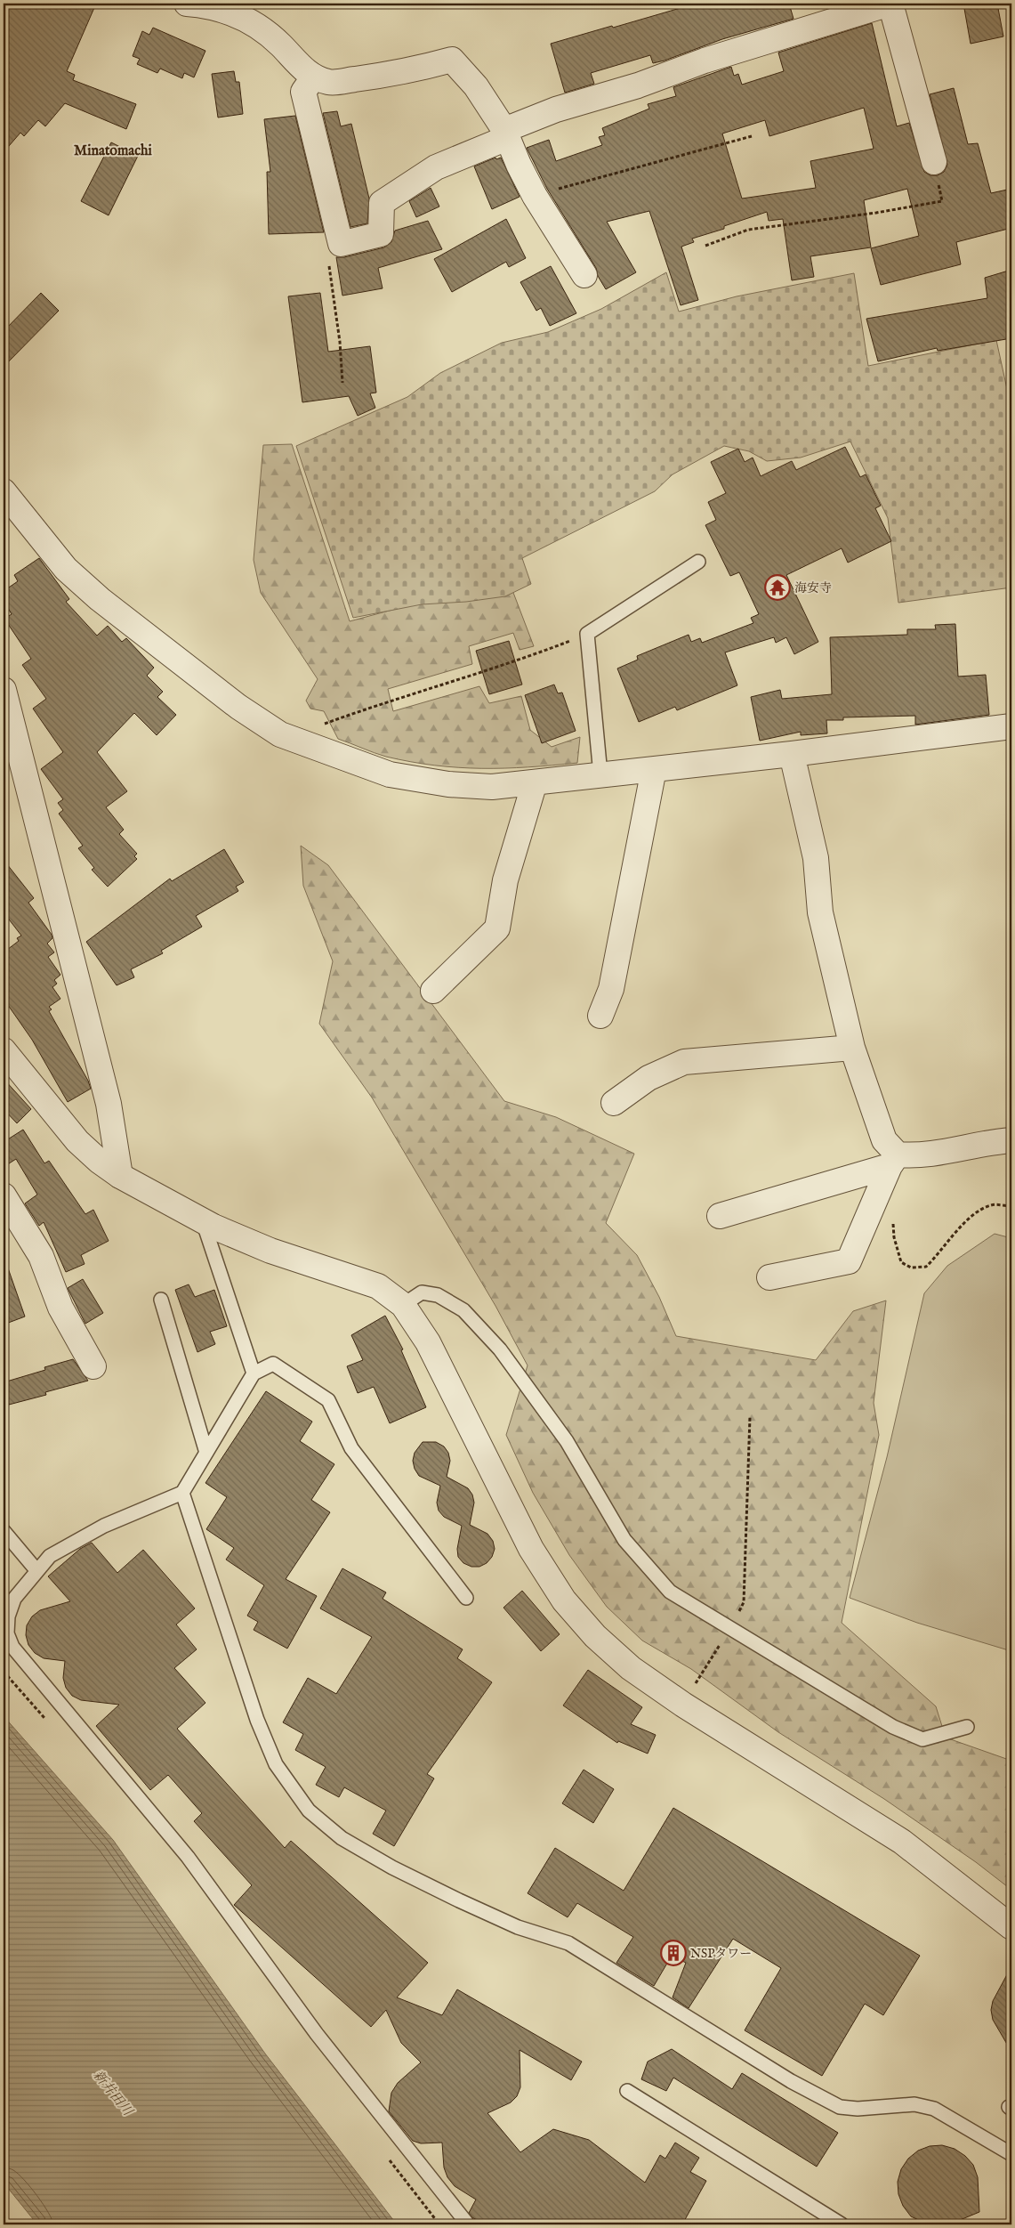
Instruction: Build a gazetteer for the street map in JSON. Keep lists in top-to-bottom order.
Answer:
{
  "districts": ["Minatomachi"],
  "water": ["新井田川"],
  "places": {
    "temple": ["海安寺"],
    "building": ["NSPタワー"]
  }
}
